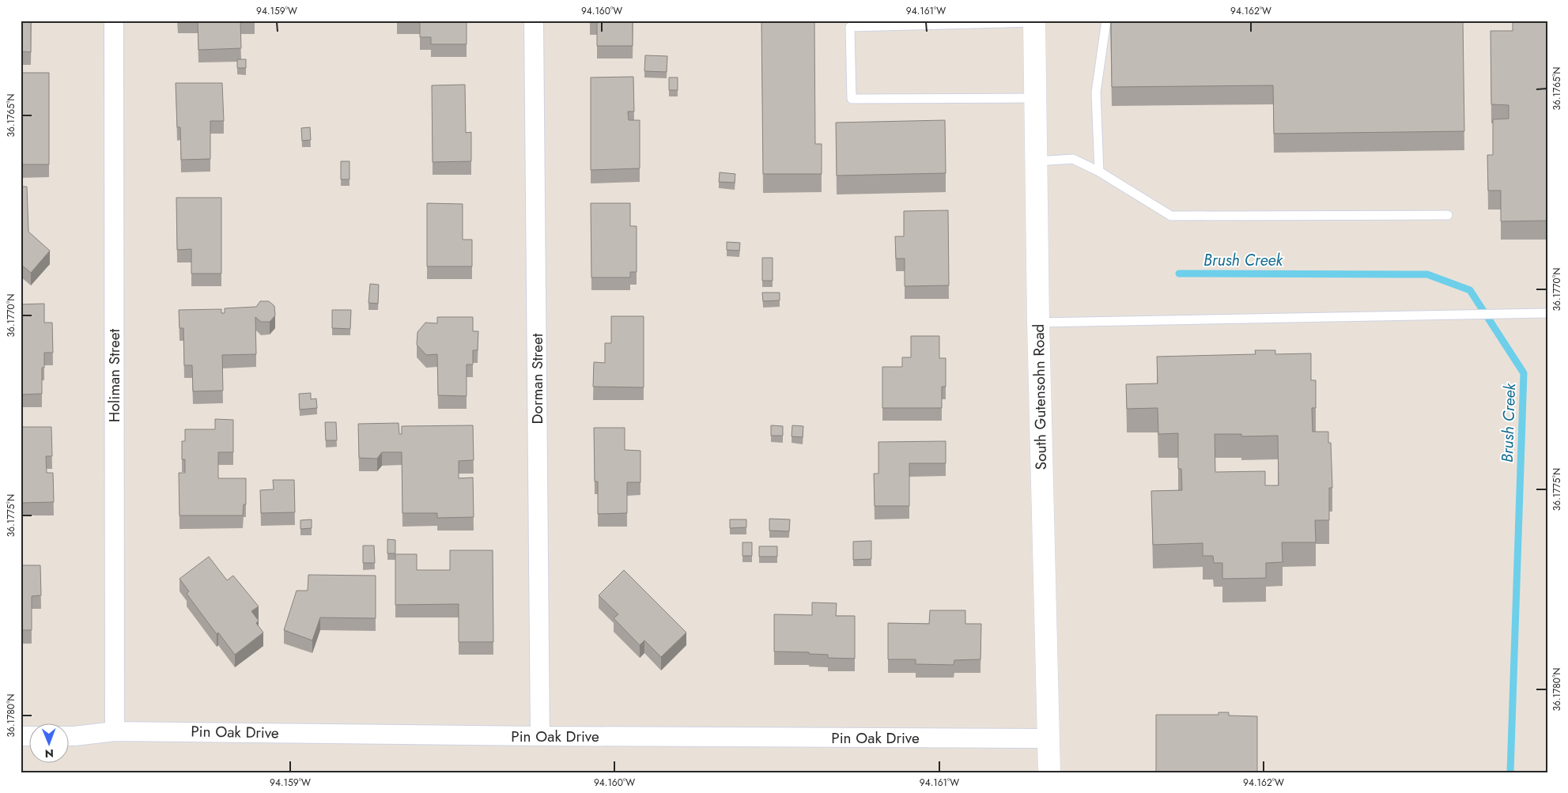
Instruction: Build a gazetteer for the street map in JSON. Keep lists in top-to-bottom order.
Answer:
{
  "streets": {
    "street": [
      "Holiman Street",
      "Dorman Street",
      "South Gutensohn Road",
      "Pin Oak Drive"
    ]
  },
  "crossings": [
    ["Holiman Street", "Pin Oak Drive"],
    ["Dorman Street", "Pin Oak Drive"],
    ["South Gutensohn Road", "Pin Oak Drive"]
  ],
  "water": ["Brush Creek"],
  "north": "bottom",
  "coordinates": [
    "94.159°W",
    "94.160°W",
    "94.161°W",
    "94.162°W",
    "36.1765°N",
    "36.1770°N",
    "36.1775°N",
    "36.1780°N"
  ]
}
